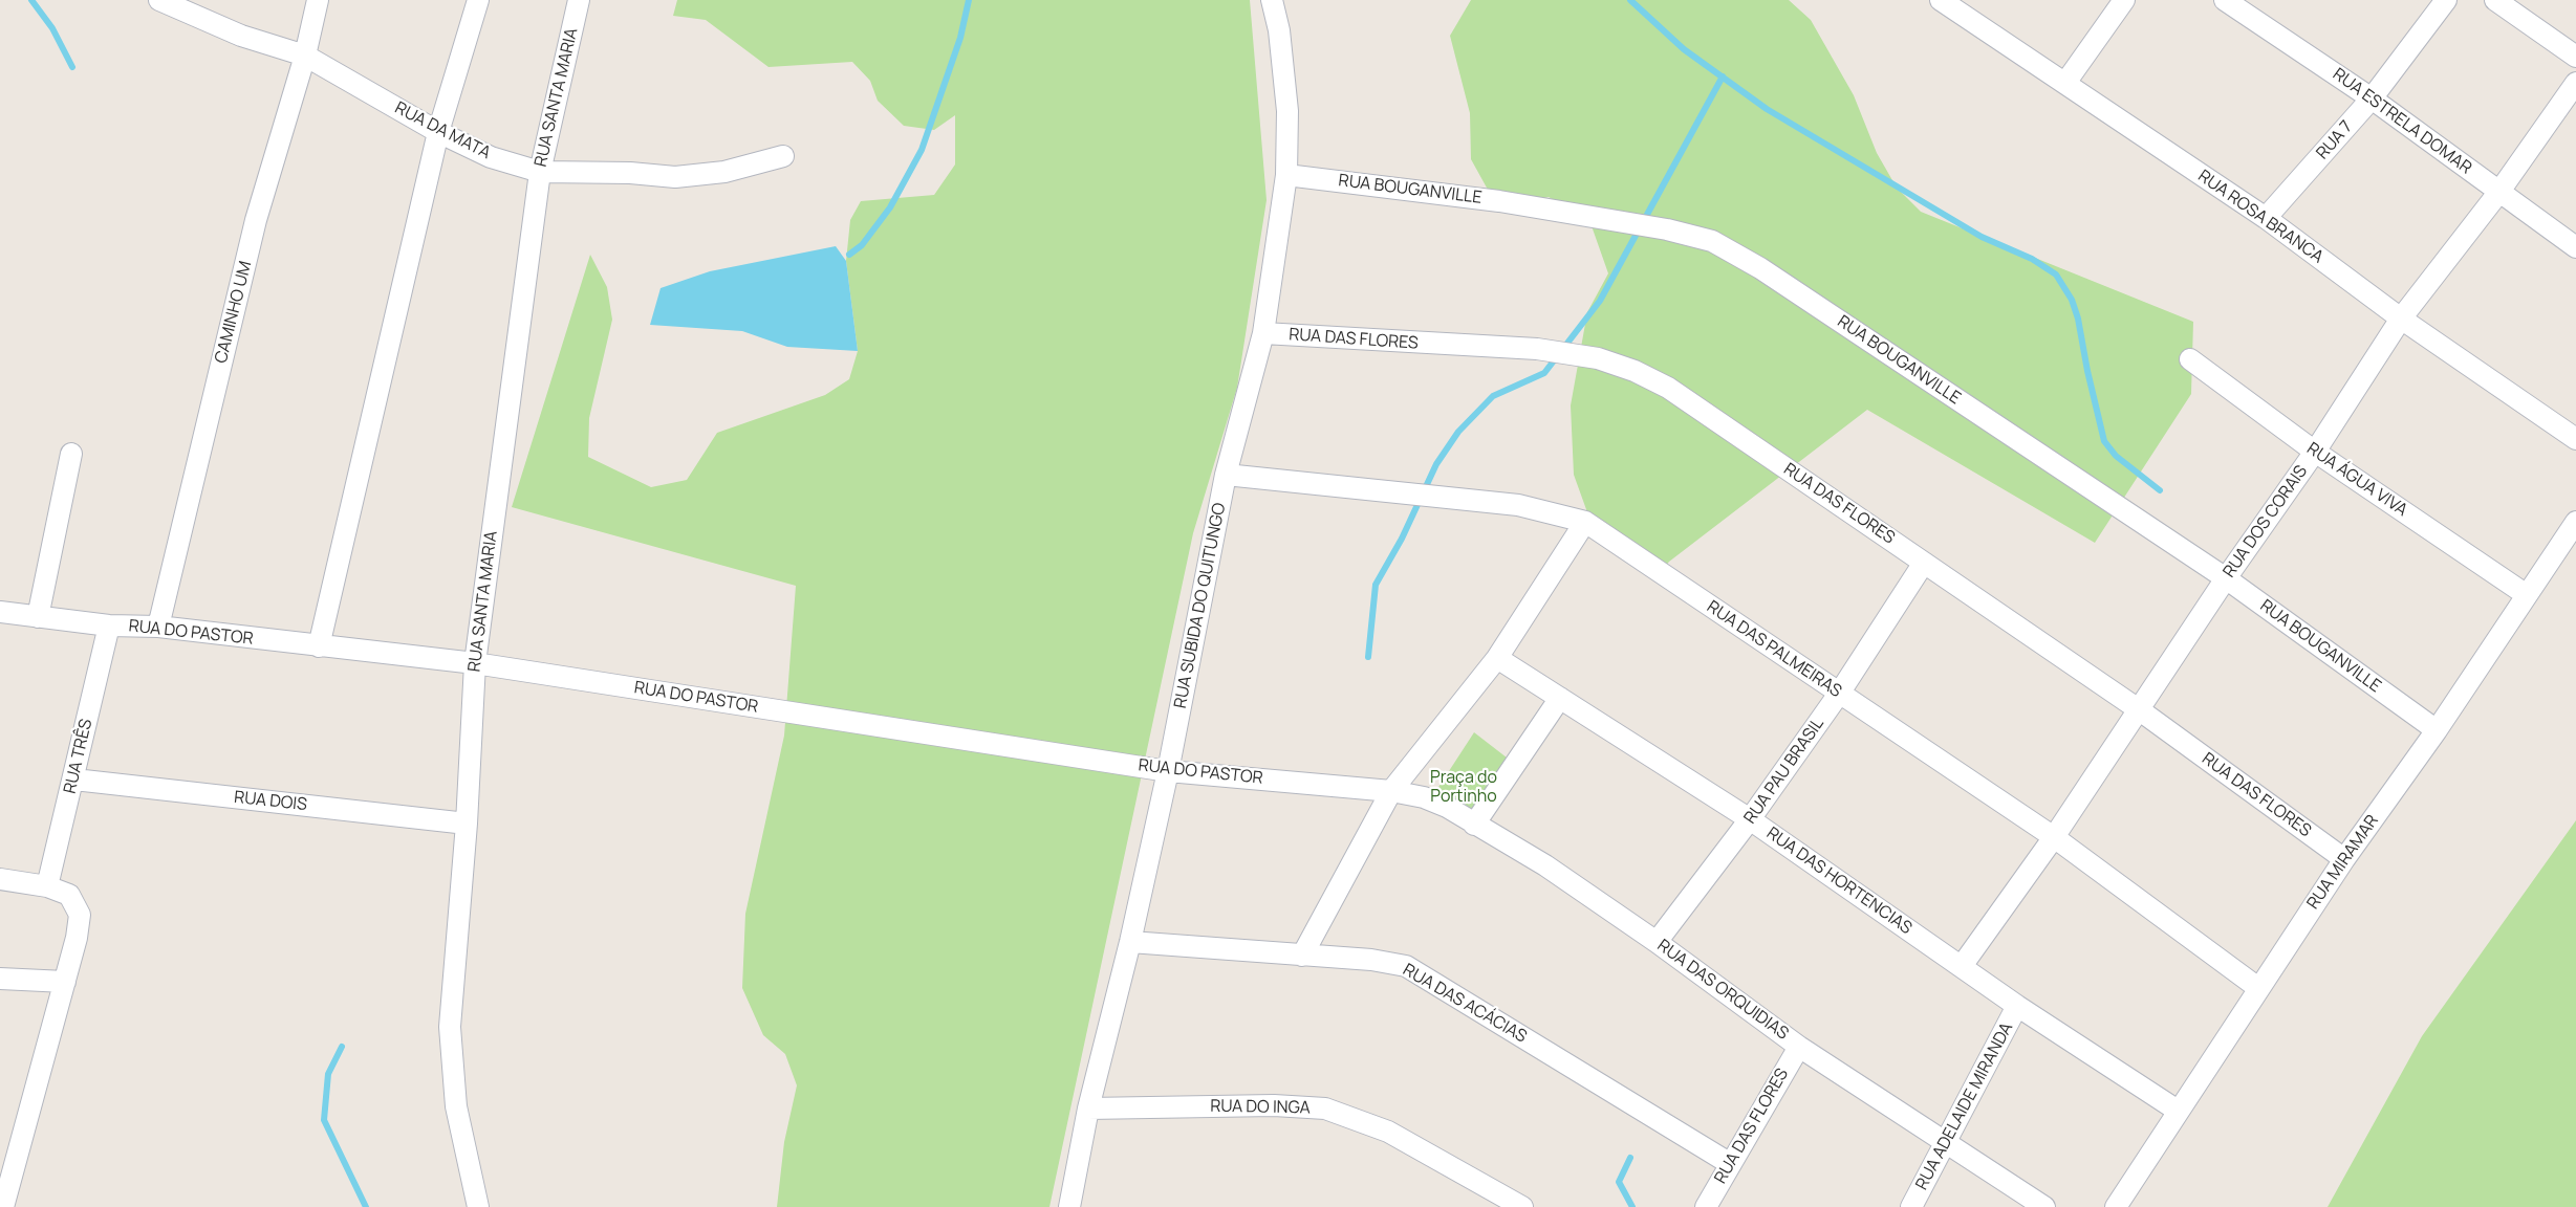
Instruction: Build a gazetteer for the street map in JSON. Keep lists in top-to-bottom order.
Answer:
{
  "streets": {
    "street": [
      "RUA SANTA MARIA",
      "RUA ESTRELA DOMAR",
      "RUA DA MATA",
      "RUA 7",
      "RUA BOUGANVILLE",
      "RUA ROSA BRANCA",
      "CAMINHO UM",
      "RUA DAS FLORES",
      "RUA ÁGUA VIVA",
      "RUA DOS CORAIS",
      "RUA SUBIDA DO QUITUNGO",
      "RUA DO PASTOR",
      "RUA DAS PALMEIRAS",
      "RUA TRÊS",
      "RUA PAU BRASIL",
      "RUA DOIS",
      "RUA MIRAMAR",
      "RUA DAS HORTENCIAS",
      "RUA DAS ORQUIDIAS",
      "RUA DAS ACÁCIAS",
      "RUA ADELAIDE MIRANDA",
      "RUA DO INGA"
    ]
  },
  "crossings": [
    ["RUA SANTA MARIA", "RUA DA MATA"],
    ["RUA SANTA MARIA", "RUA DO PASTOR"],
    ["RUA SANTA MARIA", "RUA DOIS"],
    ["RUA ESTRELA DOMAR", "RUA 7"],
    ["RUA ESTRELA DOMAR", "RUA DOS CORAIS"],
    ["RUA DA MATA", "CAMINHO UM"],
    ["RUA 7", "RUA ROSA BRANCA"],
    ["RUA BOUGANVILLE", "RUA DOS CORAIS"],
    ["RUA BOUGANVILLE", "RUA SUBIDA DO QUITUNGO"],
    ["RUA BOUGANVILLE", "RUA MIRAMAR"],
    ["RUA ROSA BRANCA", "RUA DOS CORAIS"],
    ["CAMINHO UM", "RUA DO PASTOR"],
    ["RUA DAS FLORES", "RUA DOS CORAIS"],
    ["RUA DAS FLORES", "RUA SUBIDA DO QUITUNGO"],
    ["RUA DAS FLORES", "RUA PAU BRASIL"],
    ["RUA DAS FLORES", "RUA MIRAMAR"],
    ["RUA DAS FLORES", "RUA DAS ORQUIDIAS"],
    ["RUA DAS FLORES", "RUA DAS ACÁCIAS"],
    ["RUA ÁGUA VIVA", "RUA DOS CORAIS"],
    ["RUA ÁGUA VIVA", "RUA MIRAMAR"],
    ["RUA DOS CORAIS", "RUA DAS PALMEIRAS"],
    ["RUA DOS CORAIS", "RUA DAS HORTENCIAS"],
    ["RUA SUBIDA DO QUITUNGO", "RUA DO PASTOR"],
    ["RUA SUBIDA DO QUITUNGO", "RUA DAS PALMEIRAS"],
    ["RUA SUBIDA DO QUITUNGO", "RUA DAS ACÁCIAS"],
    ["RUA SUBIDA DO QUITUNGO", "RUA DO INGA"],
    ["RUA DO PASTOR", "RUA TRÊS"],
    ["RUA DO PASTOR", "RUA DAS ORQUIDIAS"],
    ["RUA DAS PALMEIRAS", "RUA PAU BRASIL"],
    ["RUA DAS PALMEIRAS", "RUA MIRAMAR"],
    ["RUA TRÊS", "RUA DOIS"],
    ["RUA PAU BRASIL", "RUA DAS HORTENCIAS"],
    ["RUA PAU BRASIL", "RUA DAS ORQUIDIAS"],
    ["RUA MIRAMAR", "RUA DAS HORTENCIAS"],
    ["RUA DAS HORTENCIAS", "RUA ADELAIDE MIRANDA"],
    ["RUA DAS ORQUIDIAS", "RUA ADELAIDE MIRANDA"]
  ],
  "parks": ["Praça do Portinho"]
}
